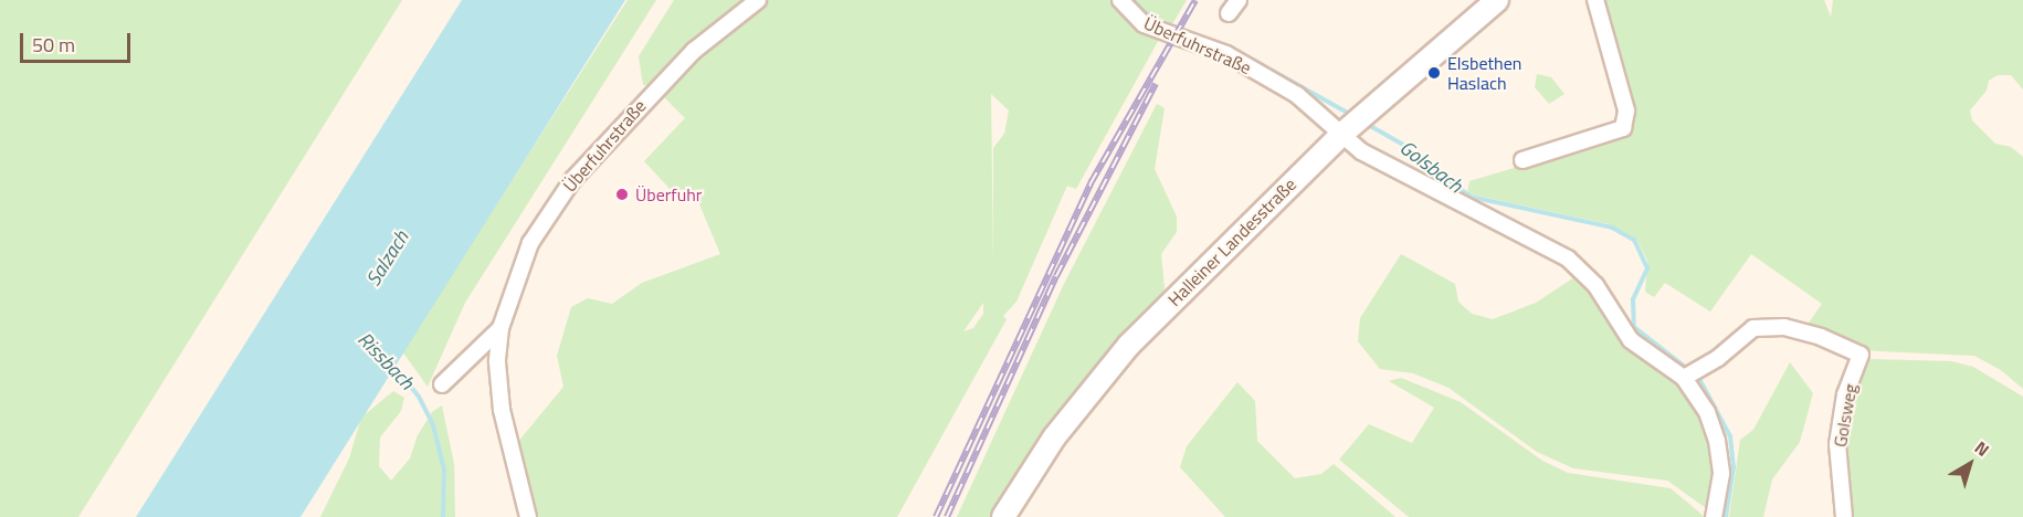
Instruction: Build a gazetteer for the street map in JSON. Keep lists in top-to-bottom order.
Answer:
{
  "streets": {
    "main road": ["Halleiner Landesstraße"],
    "street": ["Überfuhrstraße", "Golsweg"]
  },
  "crossings": [
    ["Überfuhrstraße", "Halleiner Landesstraße"],
    ["Überfuhrstraße", "Golsweg"]
  ],
  "water": ["Golsbach", "Salzach", "Rissbach"],
  "places": ["Elsbethen Haslach", "Überfuhr"],
  "scale_bar": "50 m",
  "north": "top right"
}
